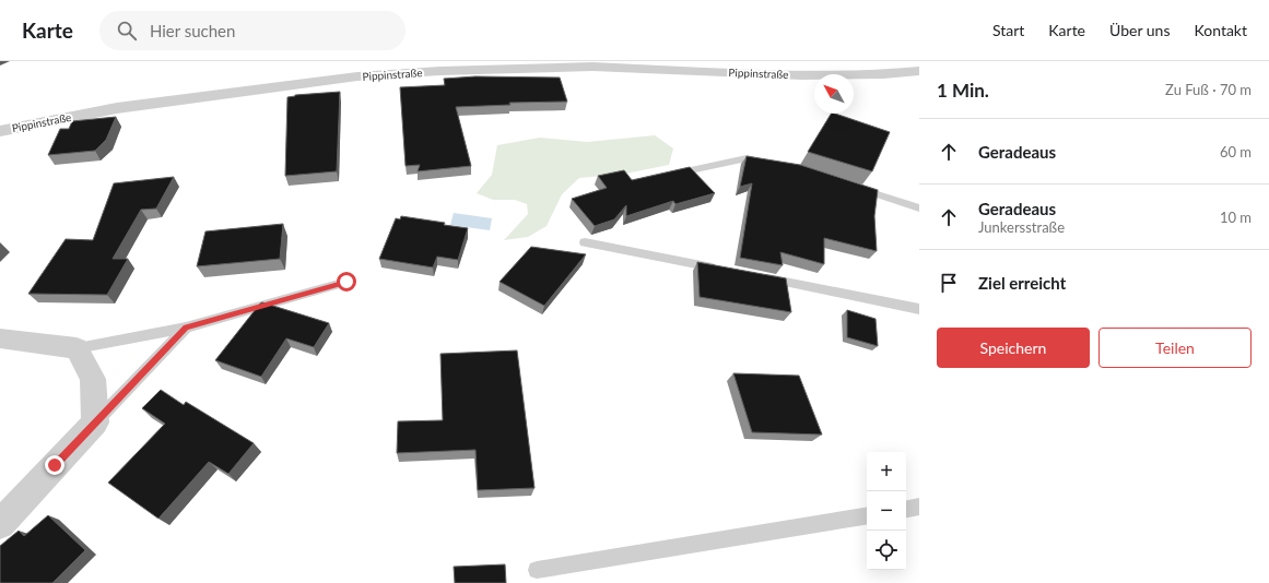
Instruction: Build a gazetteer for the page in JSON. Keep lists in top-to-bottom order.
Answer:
{
  "streets": {
    "street": ["Pippinstraße"]
  },
  "north": "top left",
  "page": {
    "header": "Karte",
    "search": "Hier suchen",
    "nav": [
      "Start",
      "Karte",
      "Über uns",
      "Kontakt"
    ],
    "heading": ["1 Min.", "Zu Fuß · 70 m"],
    "list": [
      ["Geradeaus", "60 m"],
      ["Geradeaus", "Junkersstraße", "10 m"],
      "Ziel erreicht"
    ],
    "buttons": ["Speichern", "Teilen"],
    "map_buttons": ["+", "−"]
  }
}
